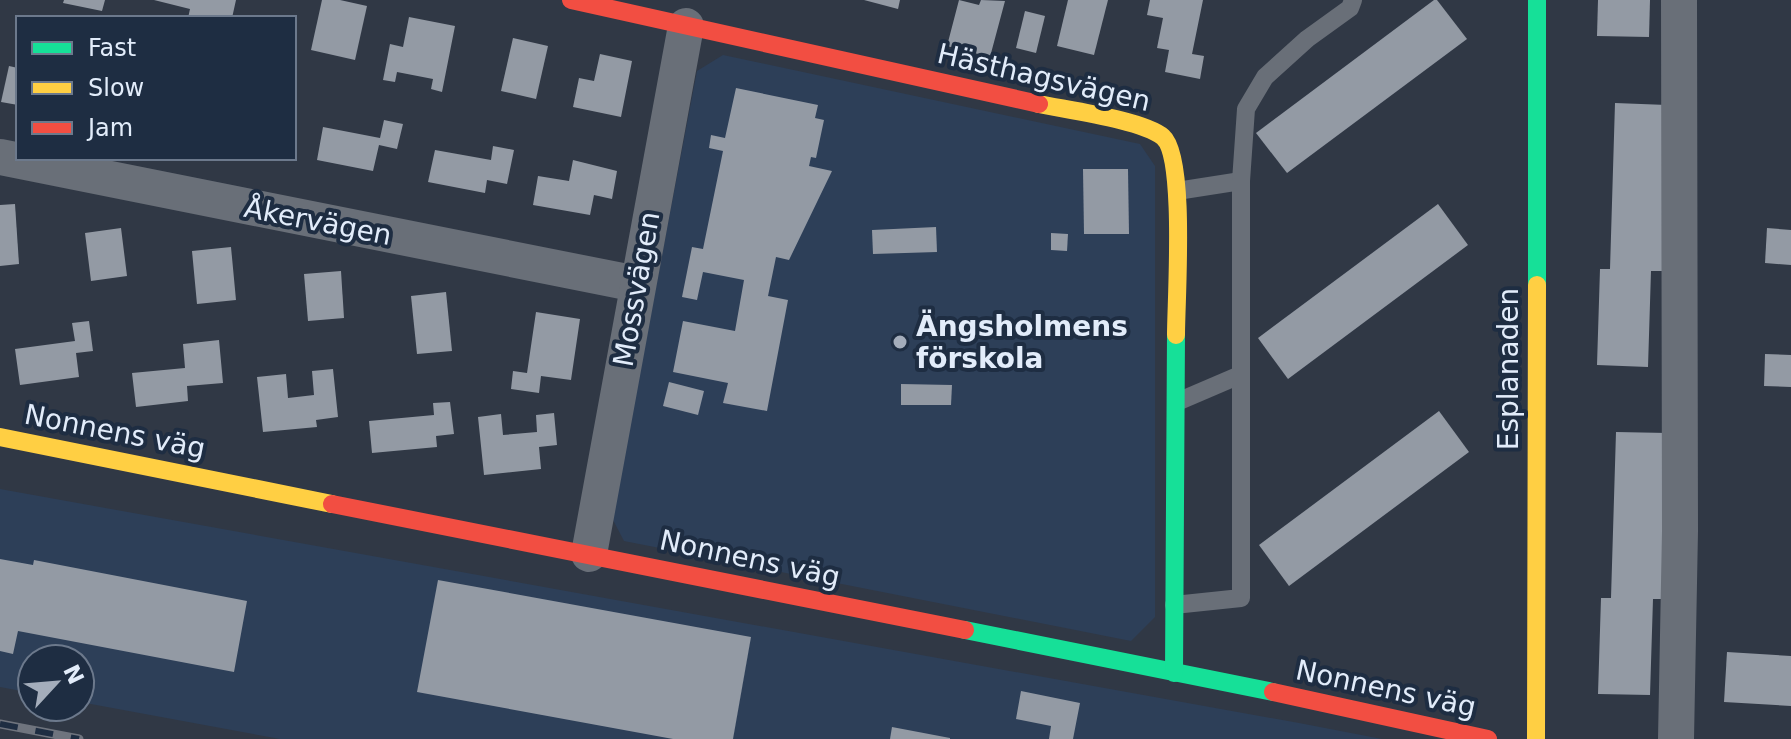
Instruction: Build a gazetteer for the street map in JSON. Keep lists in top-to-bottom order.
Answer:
{
  "streets": {
    "street": [
      "Hästhagsvägen",
      "Åkervägen",
      "Mossvägen",
      "Esplanaden",
      "Nonnens väg"
    ]
  },
  "crossings": [
    ["Hästhagsvägen", "Mossvägen"],
    ["Hästhagsvägen", "Nonnens väg"],
    ["Åkervägen", "Mossvägen"],
    ["Mossvägen", "Nonnens väg"]
  ],
  "places": ["Ängsholmens förskola"],
  "legend": ["Fast", "Slow", "Jam"],
  "north": "top right"
}
